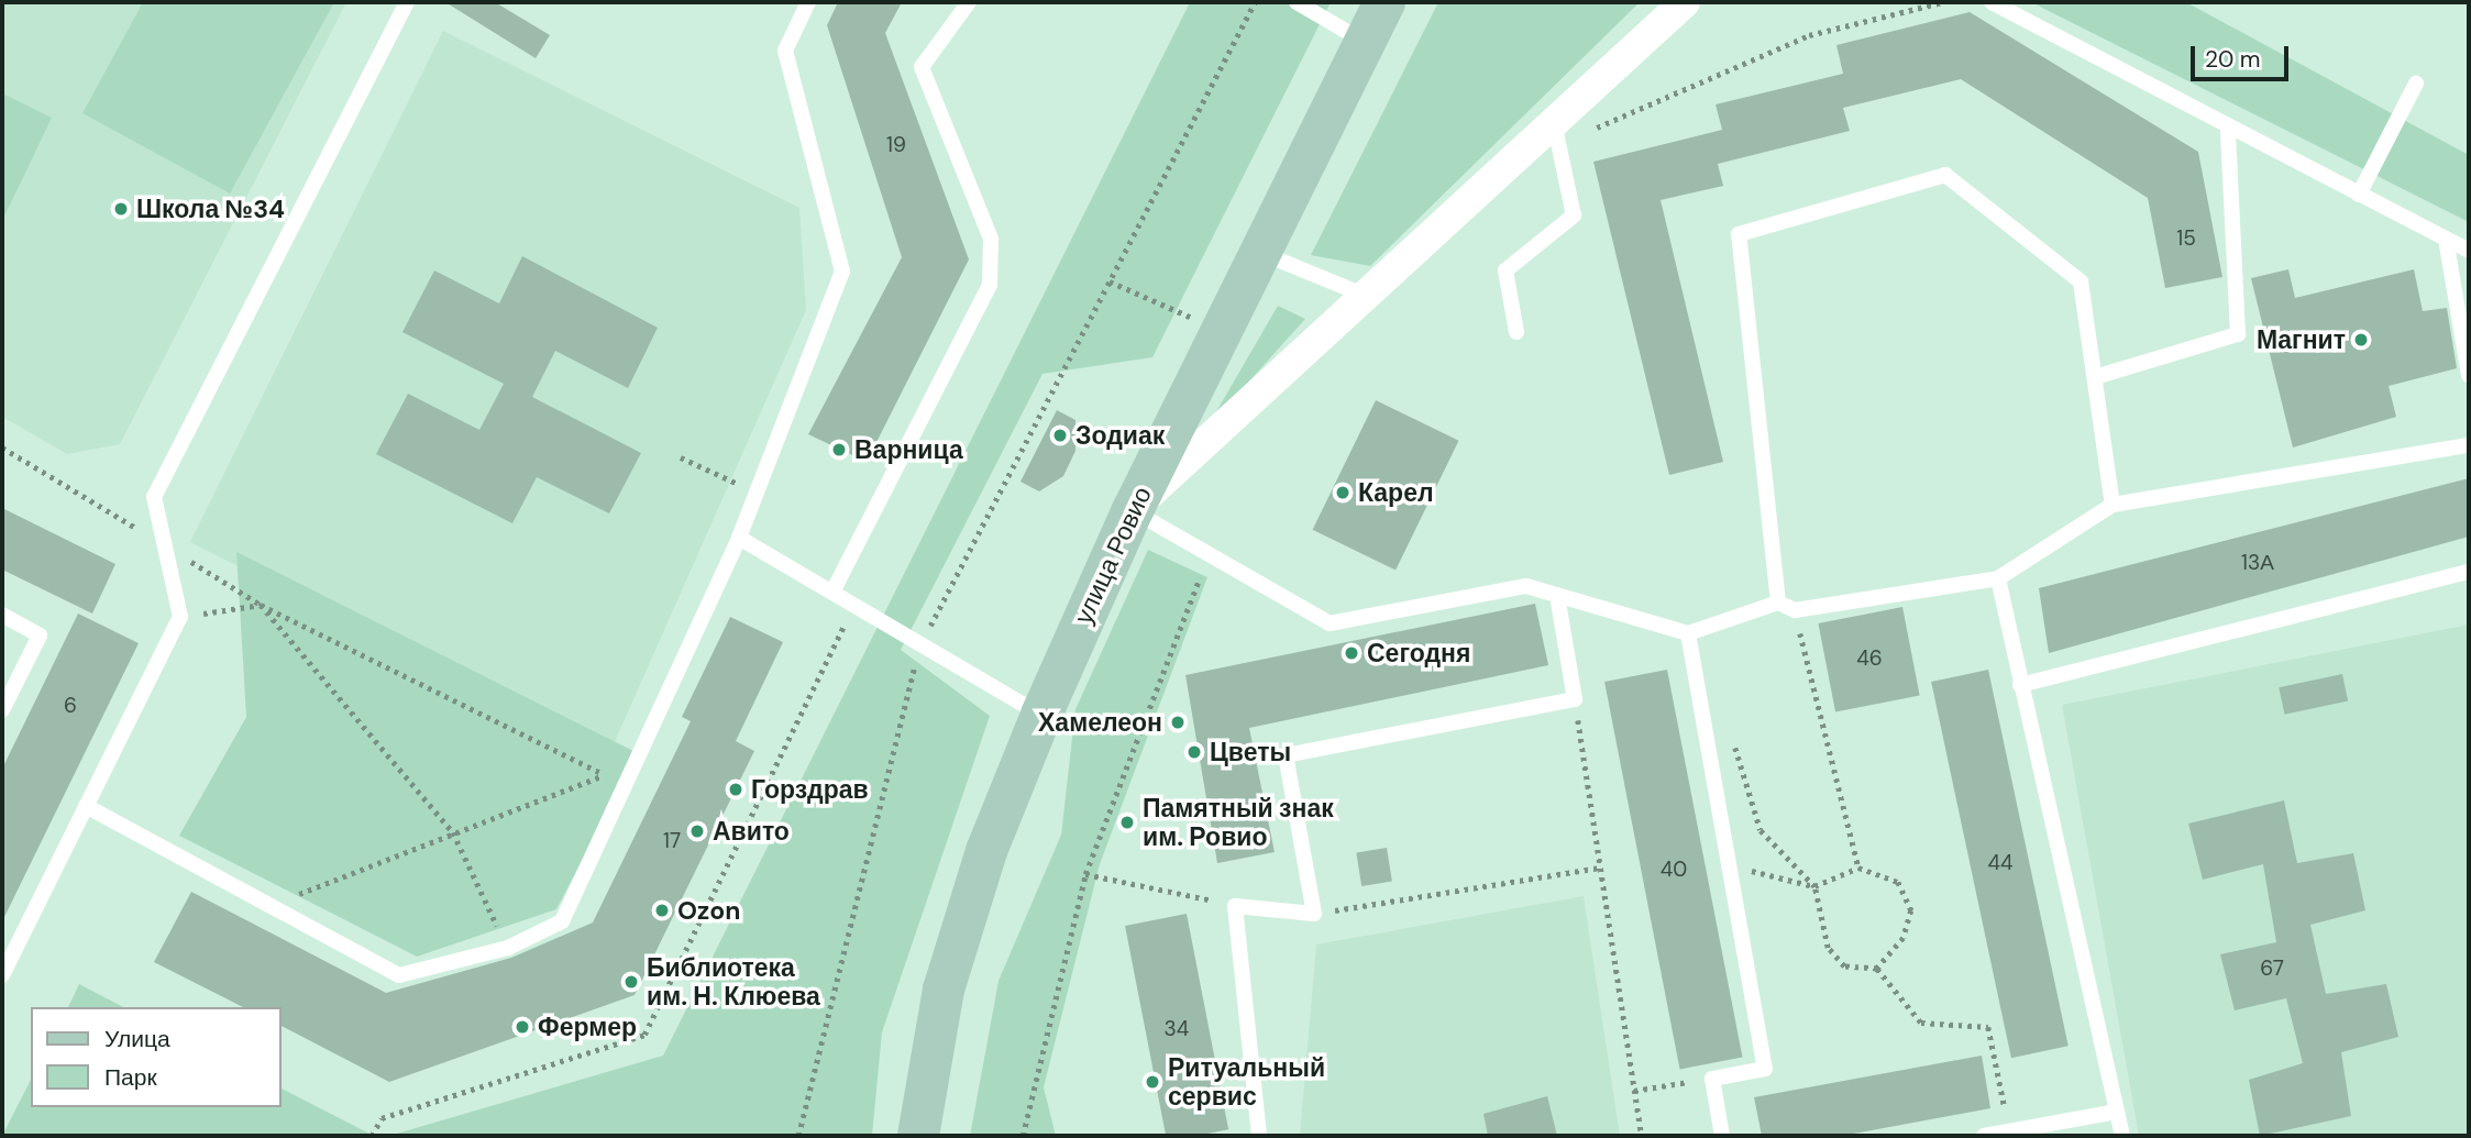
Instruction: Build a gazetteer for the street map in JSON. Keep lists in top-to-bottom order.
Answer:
{
  "streets": {
    "main road": ["улица Ровио"]
  },
  "places": [
    "Школа №34",
    "Магнит",
    "Зодиак",
    "Варница",
    "Карел",
    "Сегодня",
    "Хамелеон",
    "Цветы",
    "Горздрав",
    "Памятный знак им. Ровио",
    "Авито",
    "Ozon",
    "Библиотека им. Н. Клюева",
    "Фермер",
    "Ритуальный сервис"
  ],
  "house_numbers": [
    "19",
    "15",
    "13А",
    "46",
    "6",
    "17",
    "44",
    "40",
    "67",
    "34"
  ],
  "legend": ["Улица", "Парк"],
  "scale_bar": "20 m"
}
